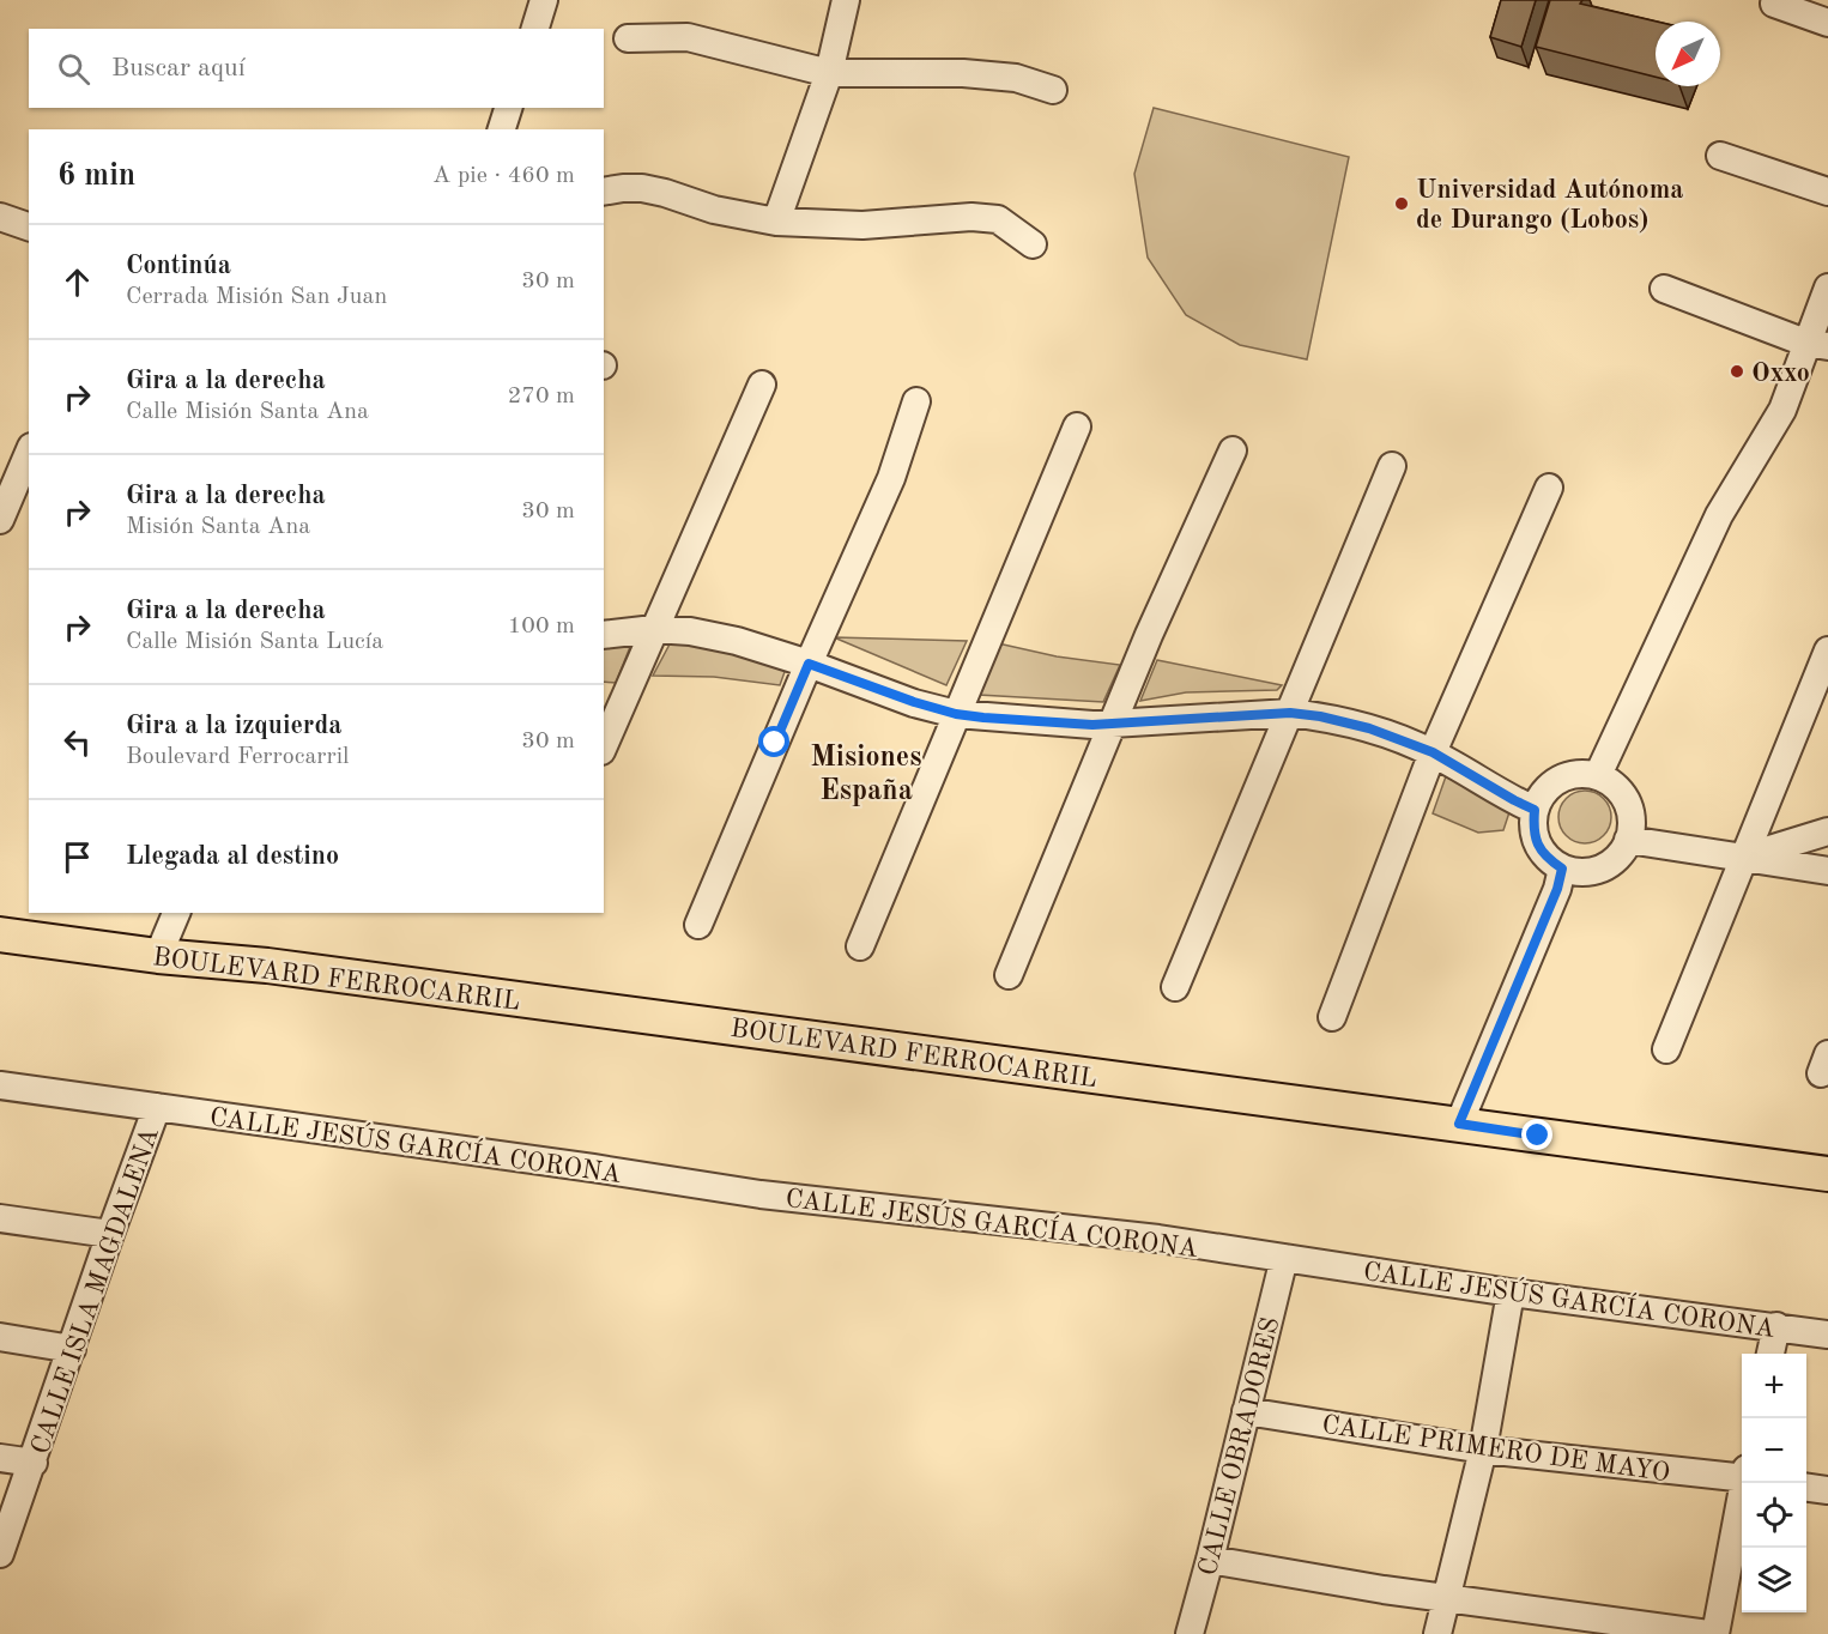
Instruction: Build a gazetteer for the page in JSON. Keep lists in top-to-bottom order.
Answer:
{
  "streets": {
    "main road": ["BOULEVARD FERROCARRIL"],
    "street": [
      "CALLE JESÚS GARCÍA CORONA",
      "CALLE ISLA MAGDALENA",
      "CALLE OBRADORES",
      "CALLE PRIMERO DE MAYO"
    ]
  },
  "crossings": [
    ["CALLE JESÚS GARCÍA CORONA", "CALLE ISLA MAGDALENA"],
    ["CALLE JESÚS GARCÍA CORONA", "CALLE OBRADORES"],
    ["CALLE OBRADORES", "CALLE PRIMERO DE MAYO"]
  ],
  "districts": ["Misiones España"],
  "places": ["Universidad Autónoma de Durango (Lobos)", "Oxxo"],
  "north": "bottom left",
  "page": {
    "search": "Buscar aquí",
    "heading": ["6 min", "A pie · 460 m"],
    "list": [
      ["Continúa", "Cerrada Misión San Juan", "30 m"],
      ["Gira a la derecha", "Calle Misión Santa Ana", "270 m"],
      ["Gira a la derecha", "Misión Santa Ana", "30 m"],
      ["Gira a la derecha", "Calle Misión Santa Lucía", "100 m"],
      ["Gira a la izquierda", "Boulevard Ferrocarril", "30 m"],
      "Llegada al destino"
    ],
    "map_buttons": ["+", "−"]
  }
}
